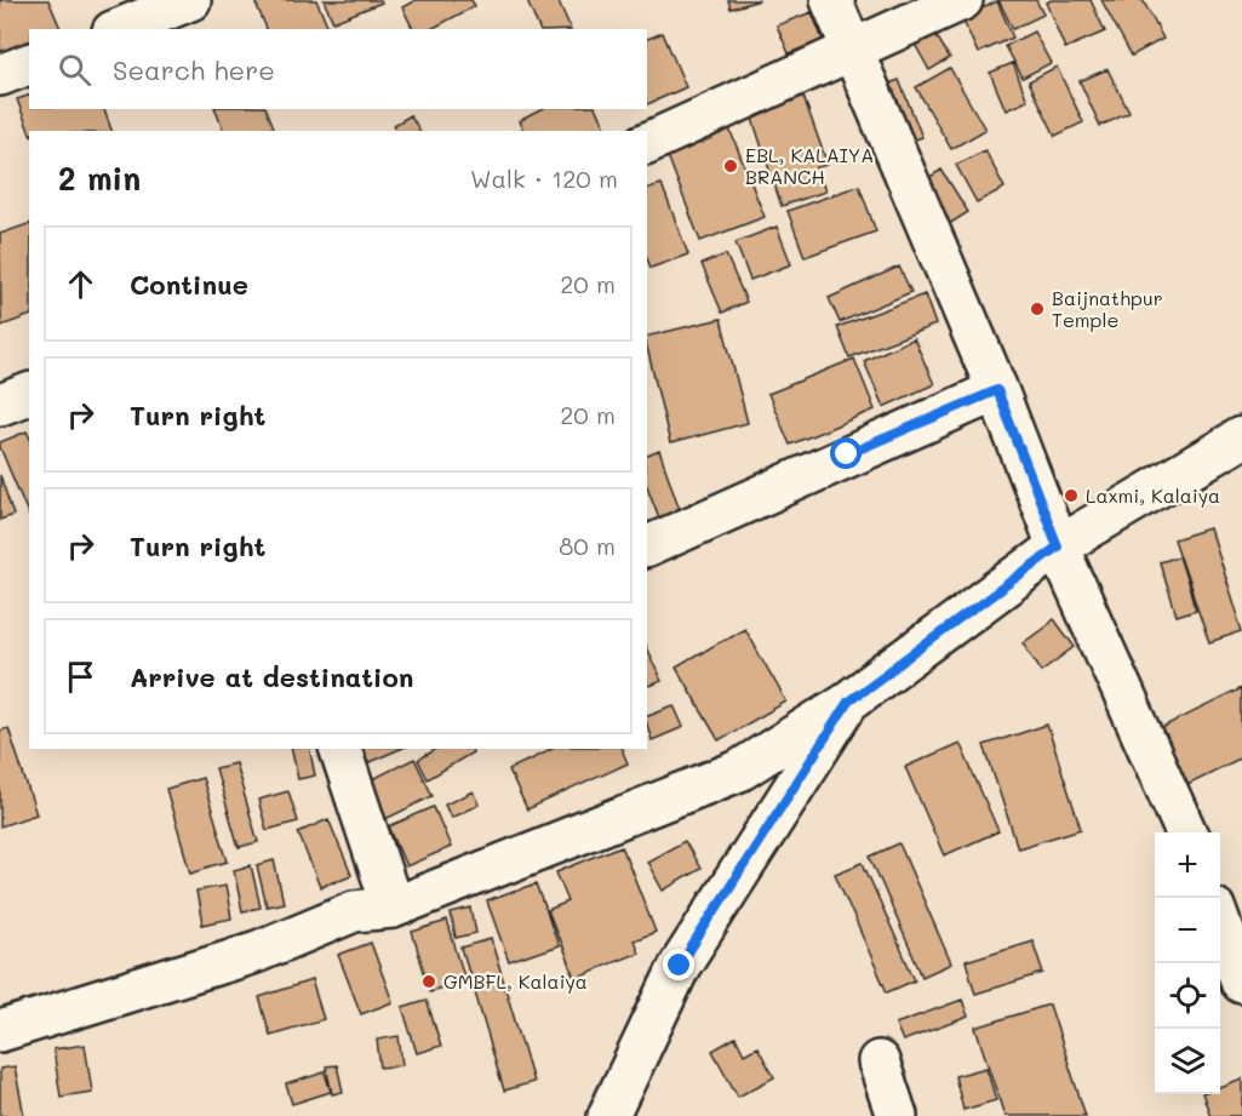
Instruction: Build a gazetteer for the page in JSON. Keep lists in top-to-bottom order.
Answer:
{
  "places": [
    "EBL, KALAIYA BRANCH",
    "Baijnathpur Temple",
    "Laxmi, Kalaiya",
    "GMBFL, Kalaiya"
  ],
  "page": {
    "search": "Search here",
    "heading": ["2 min", "Walk · 120 m"],
    "list": [
      ["Continue", "20 m"],
      ["Turn right", "20 m"],
      ["Turn right", "80 m"],
      "Arrive at destination"
    ],
    "map_buttons": ["+", "−"]
  }
}
